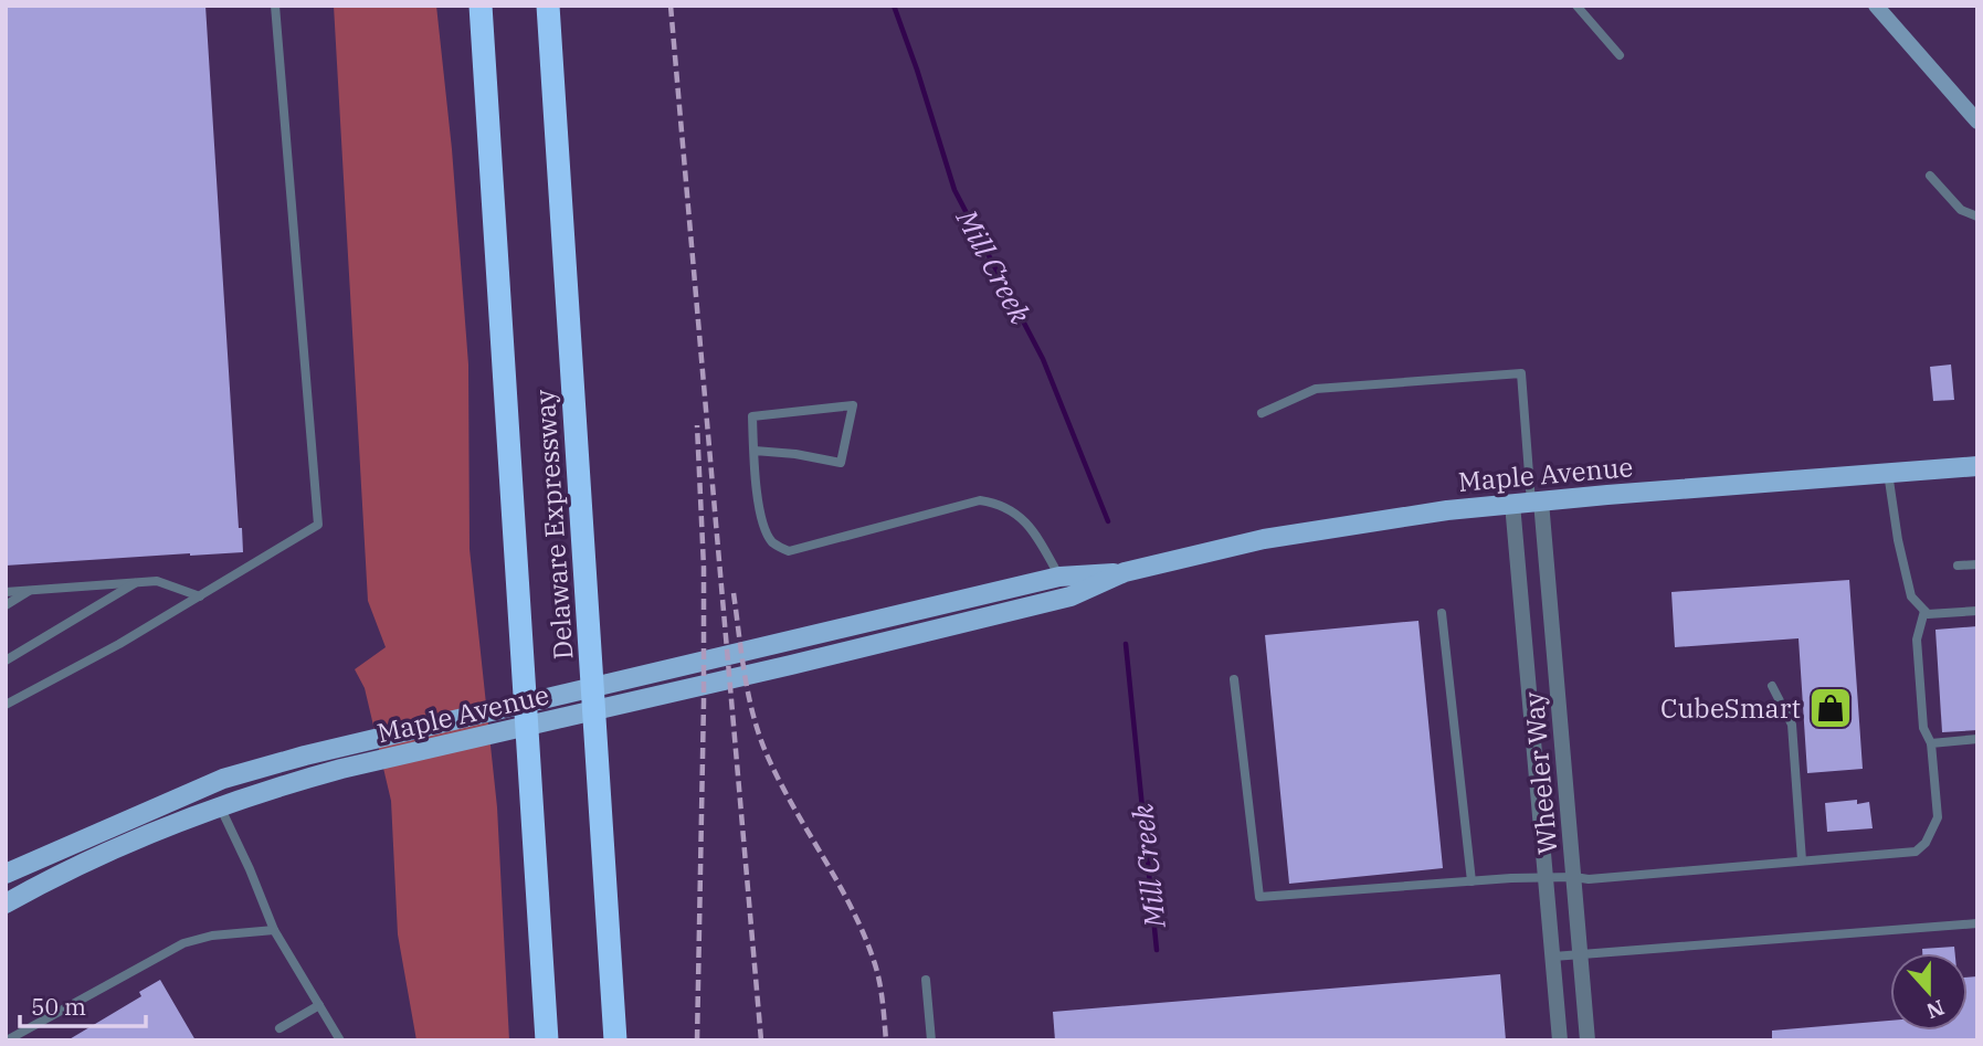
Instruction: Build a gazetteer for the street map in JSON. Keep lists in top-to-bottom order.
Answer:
{
  "streets": {
    "highway": ["Delaware Expressway"],
    "main road": ["Maple Avenue"],
    "street": ["Wheeler Way"]
  },
  "crossings": [
    ["Maple Avenue", "Wheeler Way"]
  ],
  "water": ["Mill Creek"],
  "places": {
    "shop": ["CubeSmart"]
  },
  "scale_bar": "50 m",
  "north": "bottom"
}
